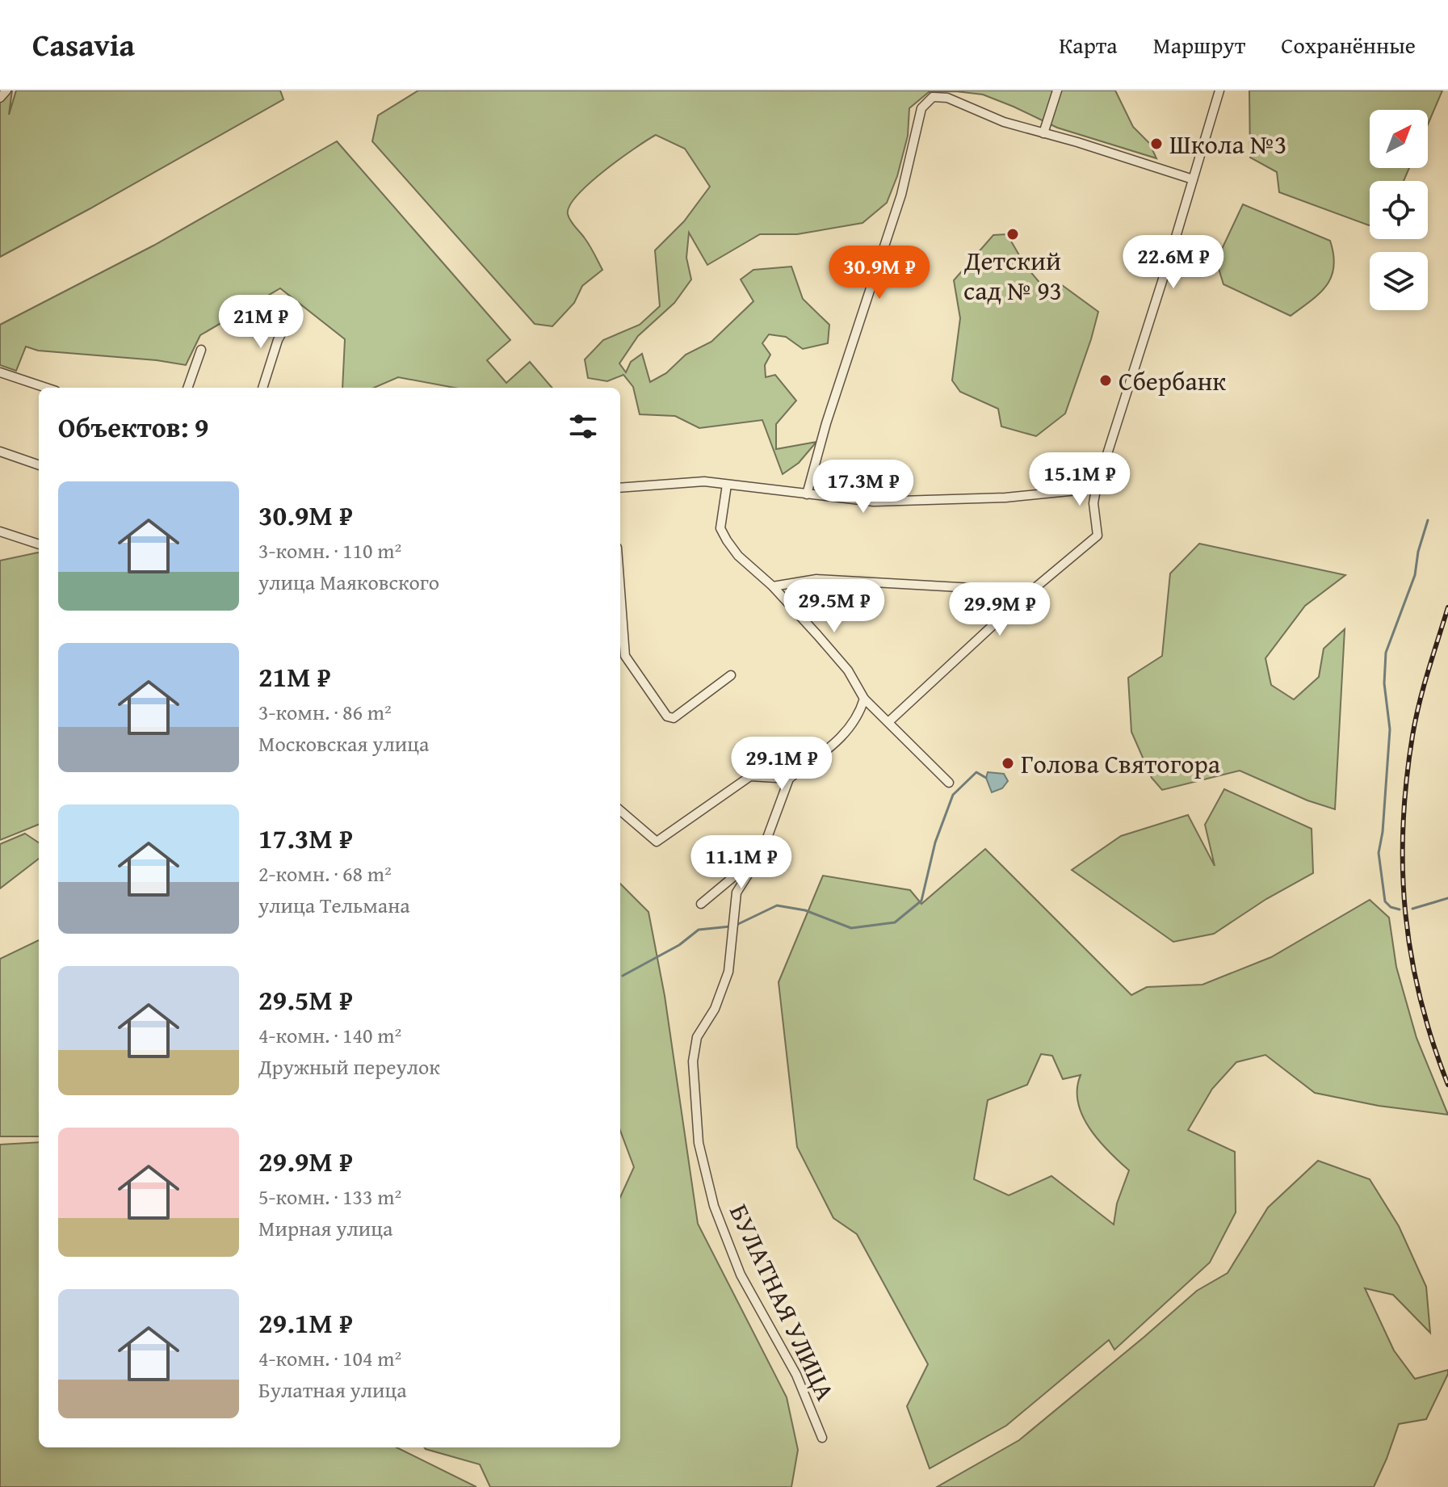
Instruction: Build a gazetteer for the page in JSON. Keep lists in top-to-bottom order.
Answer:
{
  "streets": {
    "street": ["БУЛАТНАЯ УЛИЦА"]
  },
  "places": [
    "Школа №3",
    "Детский сад № 93",
    "Сбербанк",
    "Голова Святогора"
  ],
  "north": "top right",
  "page": {
    "header": "Casavia",
    "nav": ["Карта", "Маршрут", "Сохранённые"],
    "price": [
      "22.6M ₽",
      "30.9M ₽",
      "21M ₽",
      "15.1M ₽",
      "17.3M ₽",
      "29.5M ₽",
      "29.9M ₽",
      "29.1M ₽",
      "11.1M ₽"
    ],
    "heading": "Объектов: 9",
    "list": [
      {
        "name": "30.9M ₽",
        "note": "3-комн. · 110 m² · улица Маяковского"
      },
      {
        "name": "21M ₽",
        "note": "3-комн. · 86 m² · Московская улица"
      },
      {
        "name": "17.3M ₽",
        "note": "2-комн. · 68 m² · улица Тельмана"
      },
      {
        "name": "29.5M ₽",
        "note": "4-комн. · 140 m² · Дружный переулок"
      },
      {
        "name": "29.9M ₽",
        "note": "5-комн. · 133 m² · Мирная улица"
      },
      {
        "name": "29.1M ₽",
        "note": "4-комн. · 104 m² · Булатная улица"
      }
    ]
  }
}
